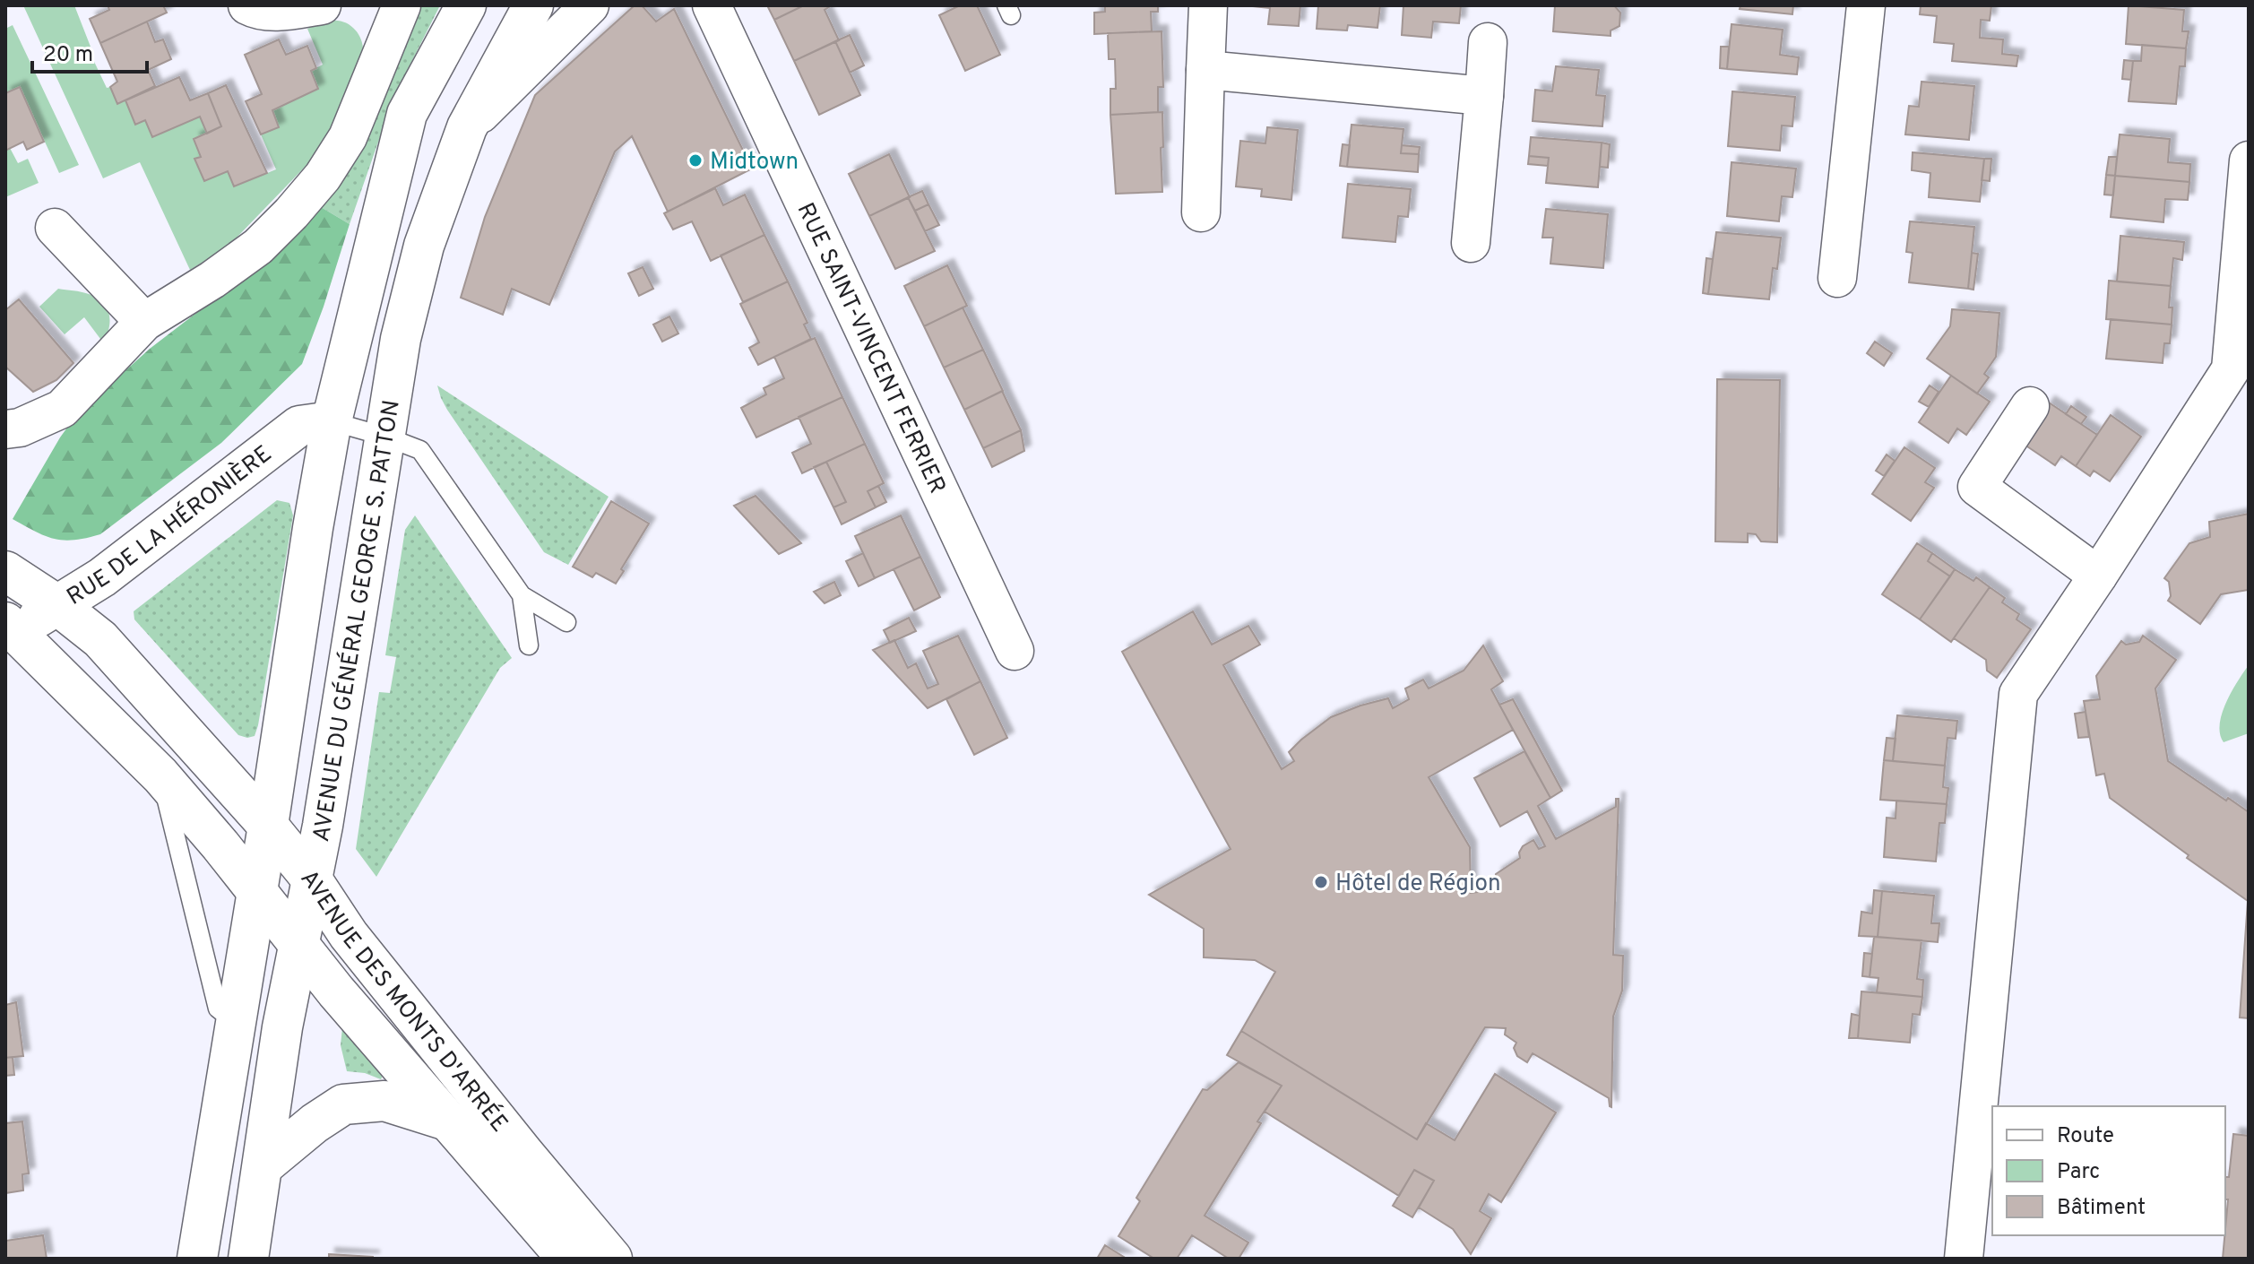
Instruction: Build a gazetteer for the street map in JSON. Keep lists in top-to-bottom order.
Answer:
{
  "streets": {
    "main road": ["RUE DE LA HÉRONIÈRE", "AVENUE DU GÉNÉRAL GEORGE S. PATTON", "AVENUE DES MONTS D'ARRÉE"],
    "street": ["RUE SAINT-VINCENT FERRIER"]
  },
  "crossings": [
    ["RUE DE LA HÉRONIÈRE", "AVENUE DES MONTS D'ARRÉE"],
    ["AVENUE DU GÉNÉRAL GEORGE S. PATTON", "AVENUE DES MONTS D'ARRÉE"]
  ],
  "places": ["Midtown", "Hôtel de Région"],
  "legend": ["Route", "Parc", "Bâtiment"],
  "scale_bar": "20 m"
}
